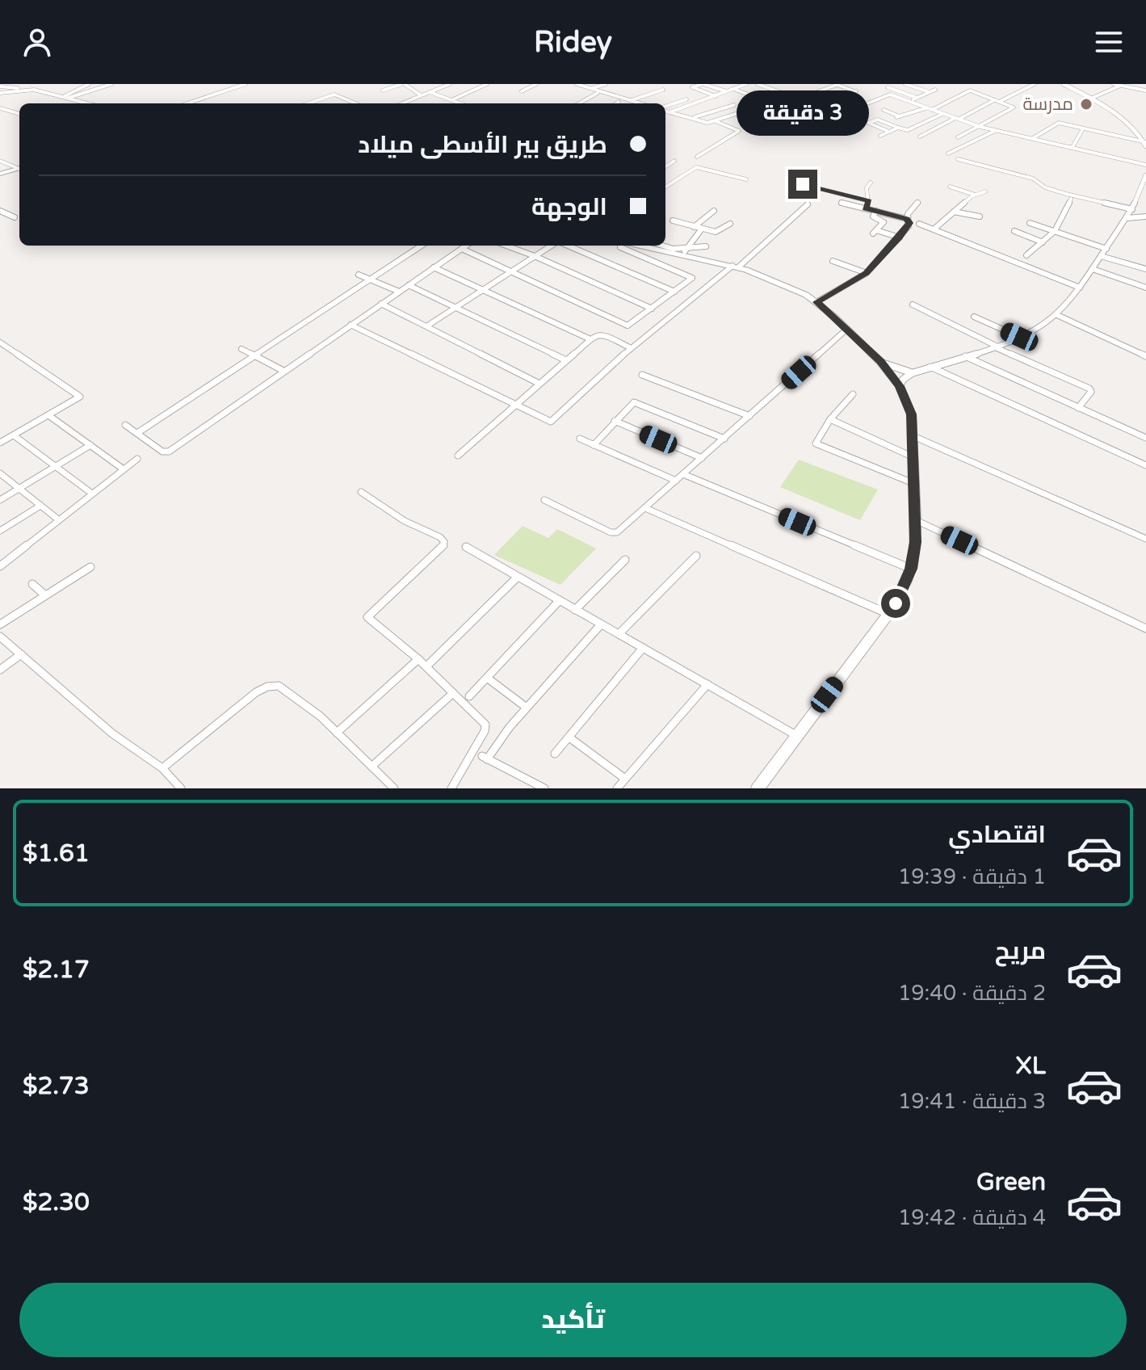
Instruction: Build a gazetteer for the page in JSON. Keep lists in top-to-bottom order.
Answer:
{
  "places": ["مدرسة"],
  "page": {
    "header": "Ridey",
    "bubble": "3 دقيقة",
    "banner": ["طريق بير الأسطى ميلاد", "الوجهة"],
    "list": [
      {
        "name": "اقتصادي",
        "note": "1 دقيقة · 19:39",
        "value": "$1.61"
      },
      {
        "name": "مريح",
        "note": "2 دقيقة · 19:40",
        "value": "$2.17"
      },
      {
        "name": "XL",
        "note": "3 دقيقة · 19:41",
        "value": "$2.73"
      },
      {
        "name": "Green",
        "note": "4 دقيقة · 19:42",
        "value": "$2.30"
      }
    ],
    "buttons": "تأكيد"
  }
}
